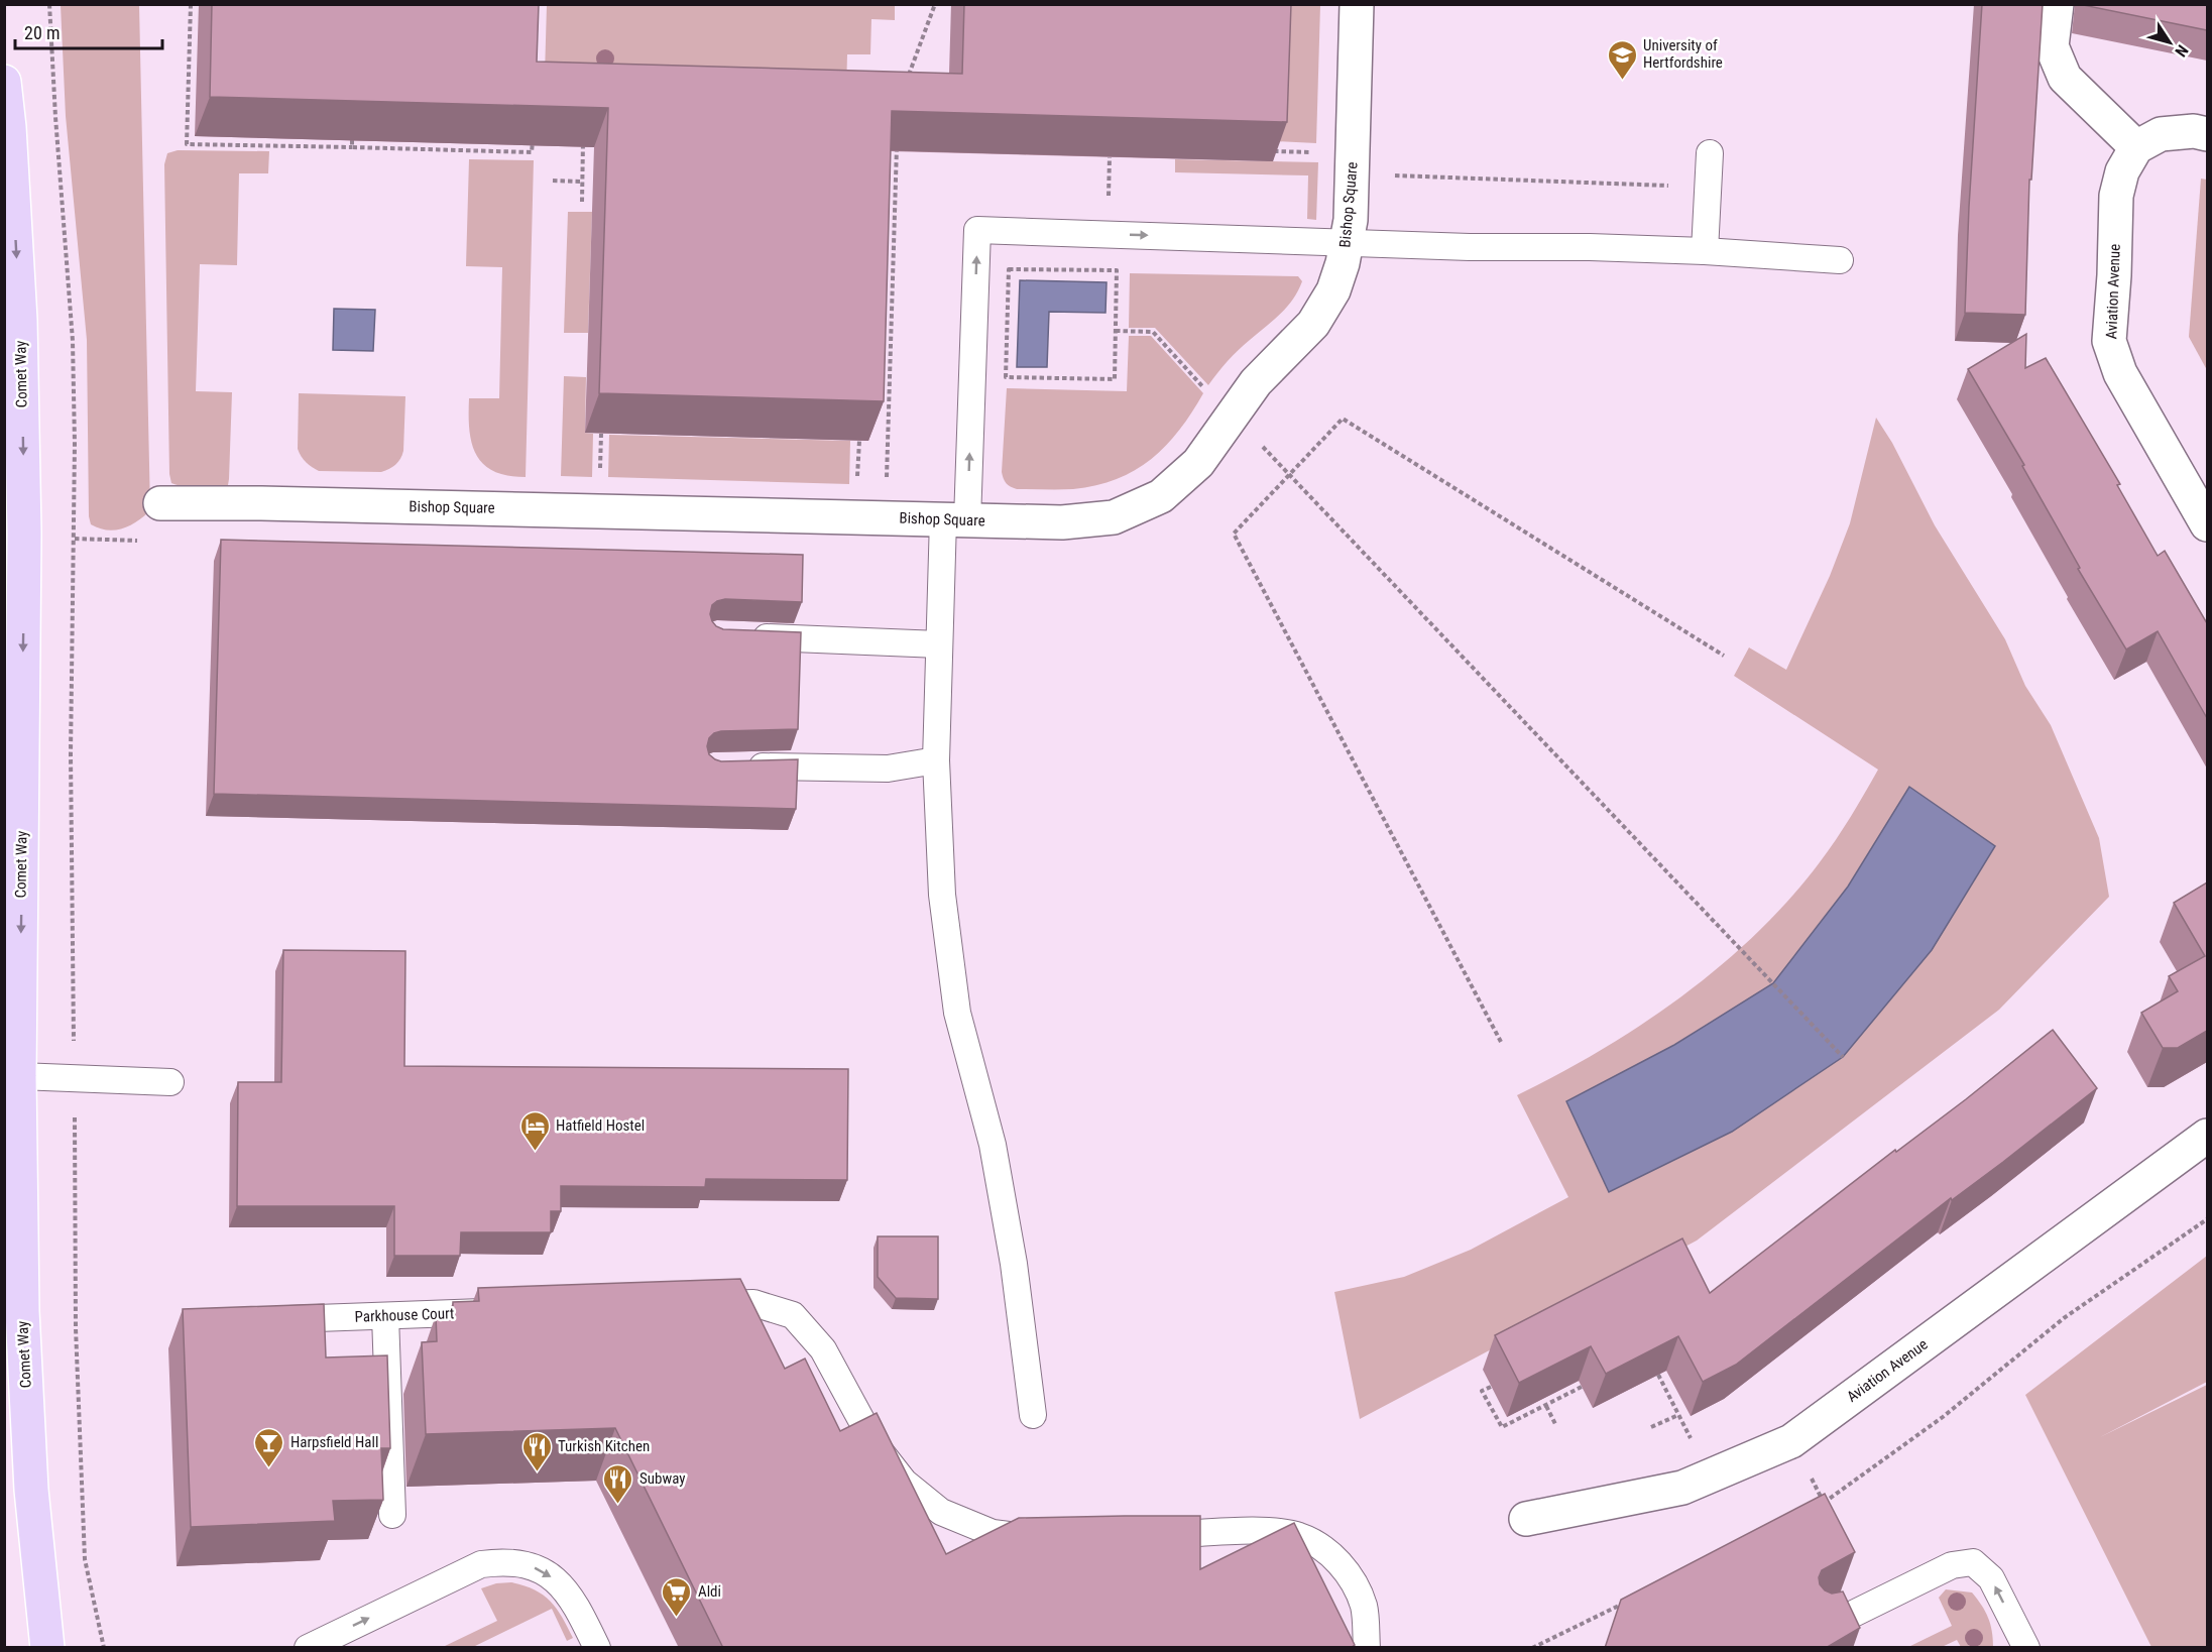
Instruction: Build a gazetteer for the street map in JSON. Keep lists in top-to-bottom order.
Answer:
{
  "streets": {
    "main road": ["Comet Way"],
    "street": ["Bishop Square", "Aviation Avenue"],
    "lane": ["Parkhouse Court"]
  },
  "one_way": ["Comet Way"],
  "places": {
    "school or university": ["University of Hertfordshire"],
    "hotel": ["Hatfield Hostel"],
    "bar": ["Harpsfield Hall"],
    "restaurant": ["Turkish Kitchen", "Subway"],
    "supermarket": ["Aldi"]
  },
  "scale_bar": "20 m",
  "north": "bottom right"
}
